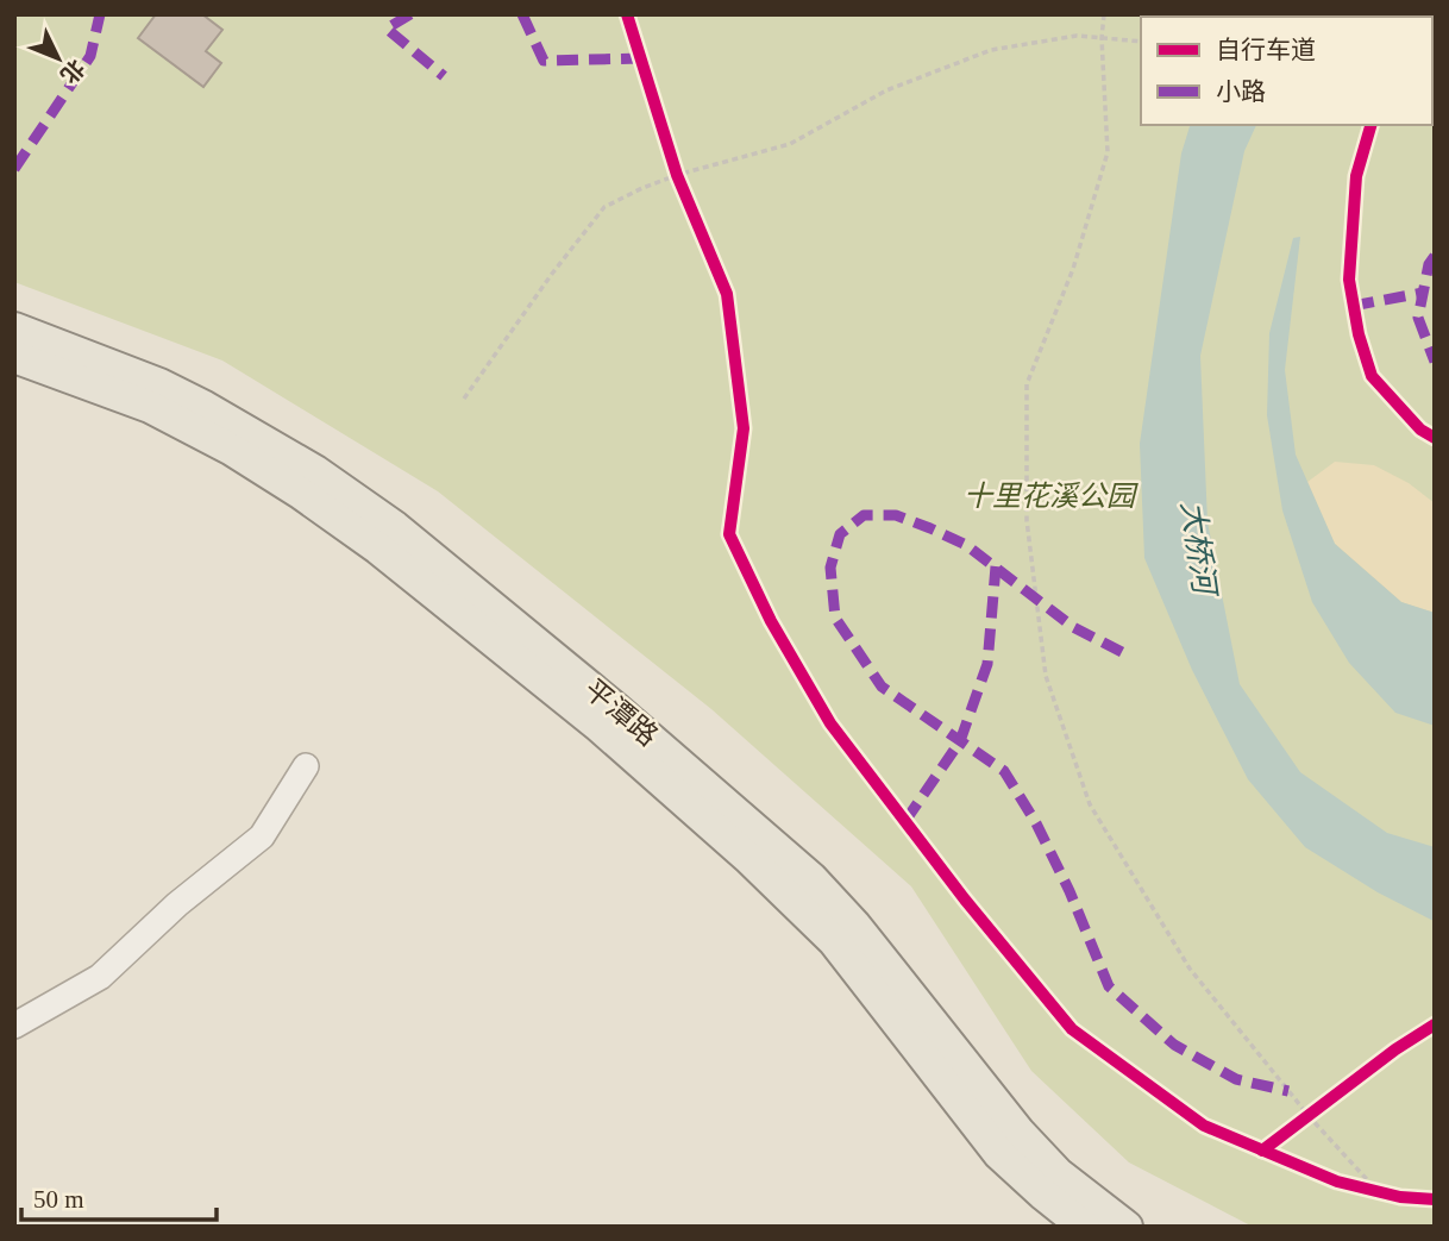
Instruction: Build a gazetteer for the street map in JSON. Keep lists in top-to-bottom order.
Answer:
{
  "streets": {
    "main road": ["平潭路"]
  },
  "water": ["大桥河"],
  "parks": ["十里花溪公园"],
  "legend": ["自行车道", "小路"],
  "scale_bar": "50 m",
  "north": "bottom right"
}
